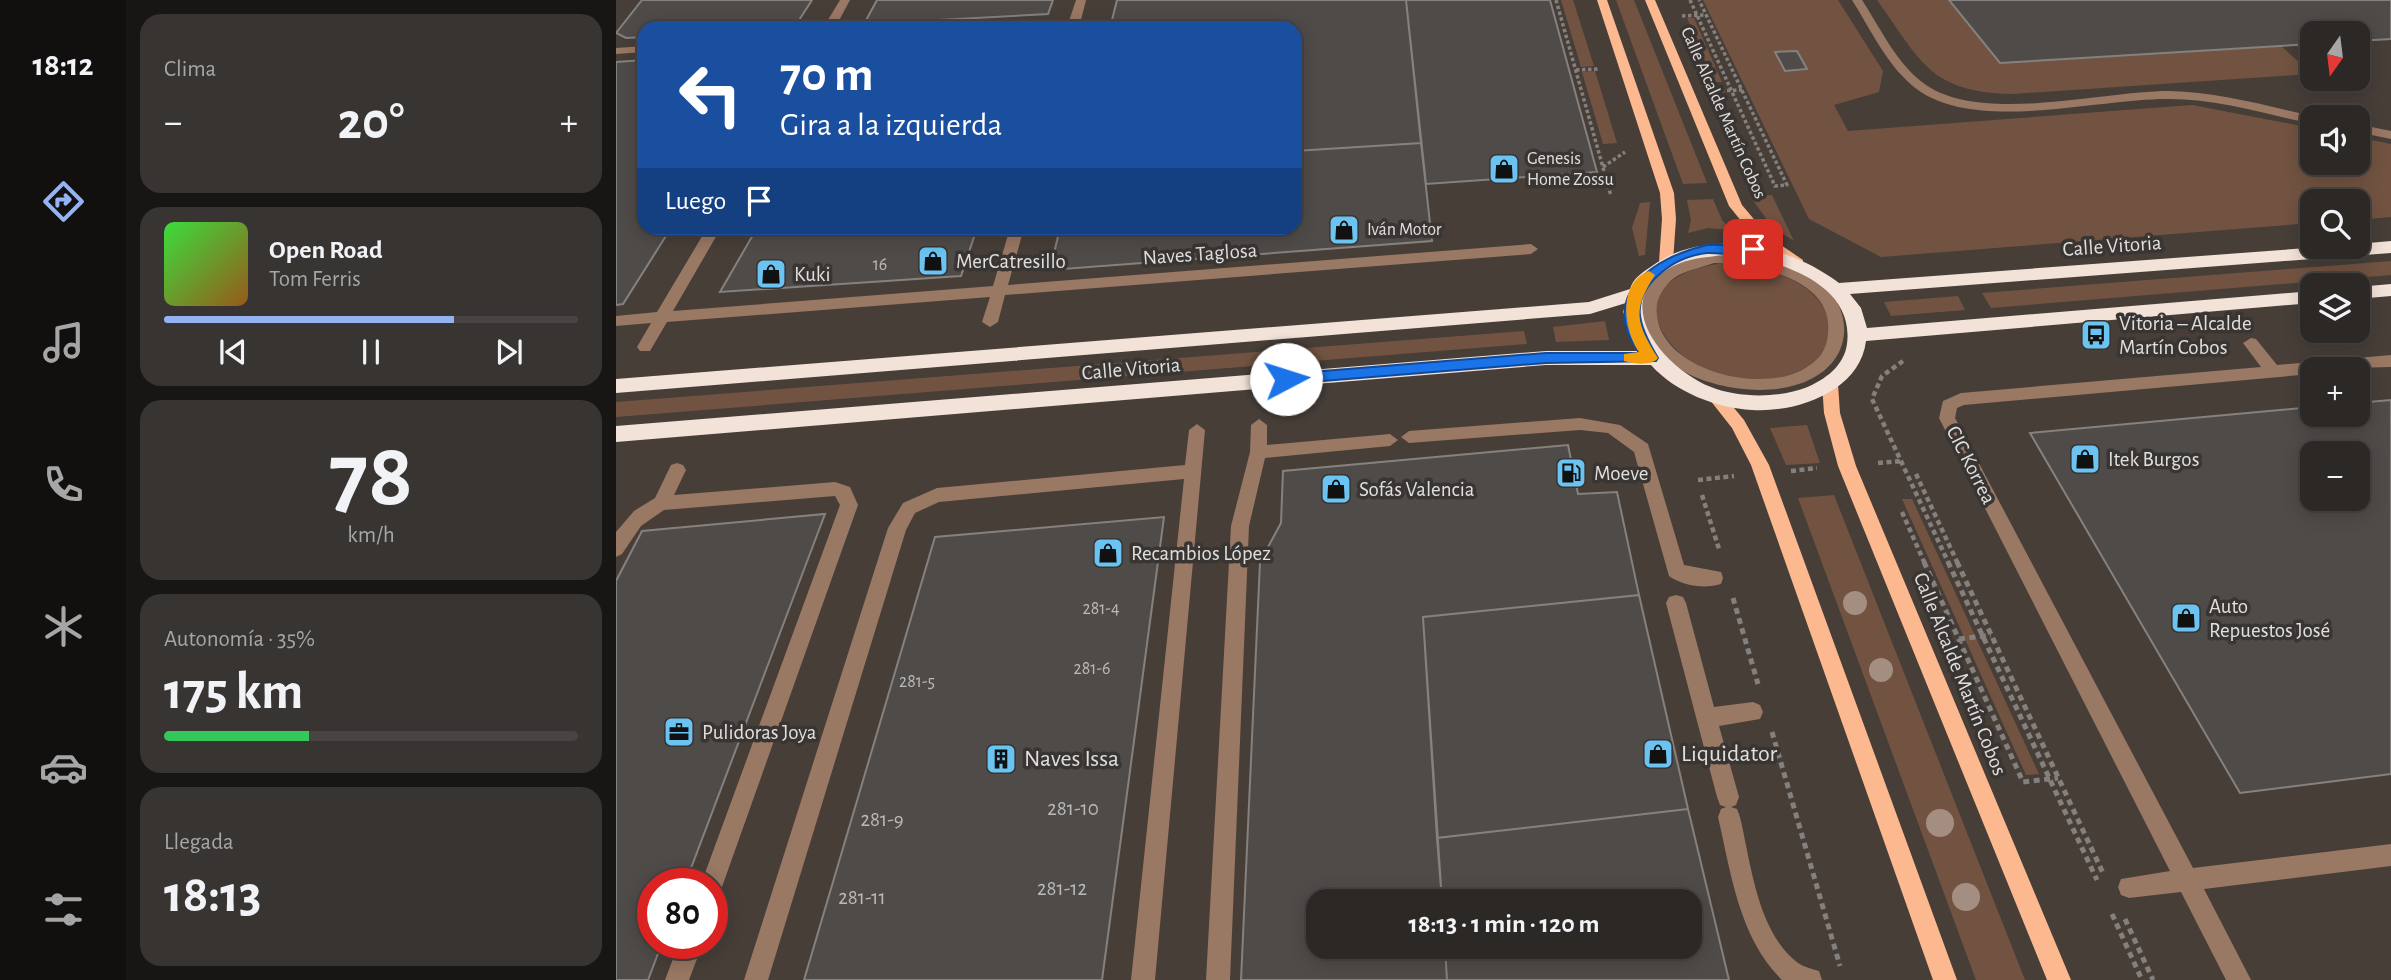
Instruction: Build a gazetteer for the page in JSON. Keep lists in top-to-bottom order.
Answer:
{
  "streets": {
    "highway": ["Calle Vitoria"],
    "main road": ["Calle Alcalde Martín Cobos"],
    "street": ["Naves Taglosa", "CIC Korrea"]
  },
  "places": {
    "shop": [
      "Genesis Home Zossu",
      "Iván Motor",
      "MerCatresillo",
      "Kuki",
      "Itek Burgos",
      "Sofás Valencia",
      "Recambios López",
      "Auto Repuestos José",
      "Liquidator"
    ],
    "bus stop": ["Vitoria – Alcalde Martín Cobos"],
    "fuel station": ["Moeve"],
    "office": ["Pulidoras Joya"],
    "building": ["Naves Issa"]
  },
  "house_numbers": [
    "16",
    "281-4",
    "281-6",
    "281-5",
    "281-10",
    "281-9",
    "281-12",
    "281-11"
  ],
  "north": "bottom",
  "page": {
    "tabs": "18:12",
    "tile": [
      "Clima",
      ["78", "km/h"],
      ["Autonomía · 35%", "175 km"],
      ["Llegada", "18:13"]
    ],
    "map_buttons": ["+", "−"],
    "turn": ["70 m", "Gira a la izquierda"],
    "heat": ["−", "20°", "+"],
    "then": "Luego",
    "song": ["Open Road", "Tom Ferris"],
    "limit": "80",
    "trip": "18:13 · 1 min · 120 m"
  }
}
